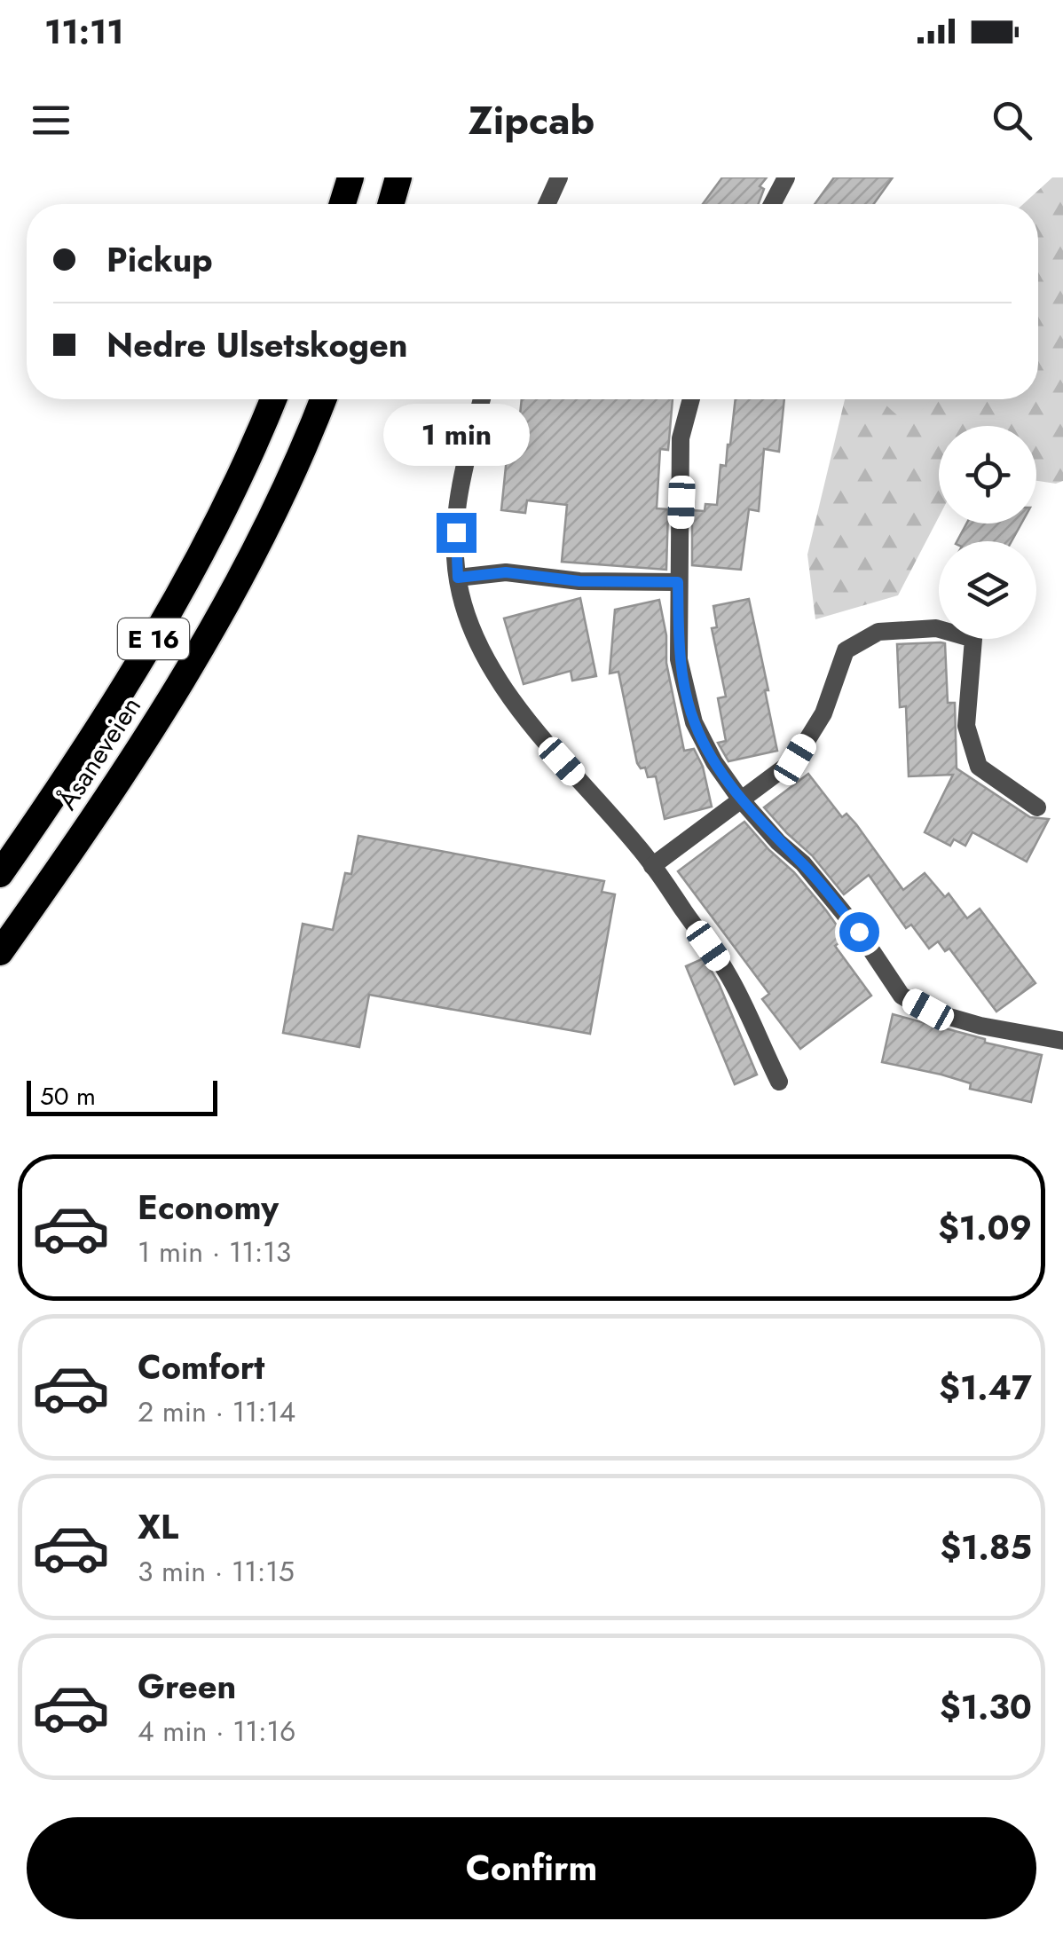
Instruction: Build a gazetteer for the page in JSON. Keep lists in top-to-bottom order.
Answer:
{
  "streets": {
    "highway": ["E 16", "Åsaneveien"]
  },
  "scale_bar": "50 m",
  "page": {
    "status": "11:11",
    "header": "Zipcab",
    "banner": ["Pickup", "Nedre Ulsetskogen"],
    "bubble": "1 min",
    "scale": "50 m",
    "list": [
      {
        "name": "Economy",
        "note": "1 min · 11:13",
        "value": "$1.09"
      },
      {
        "name": "Comfort",
        "note": "2 min · 11:14",
        "value": "$1.47"
      },
      {
        "name": "XL",
        "note": "3 min · 11:15",
        "value": "$1.85"
      },
      {
        "name": "Green",
        "note": "4 min · 11:16",
        "value": "$1.30"
      }
    ],
    "buttons": "Confirm"
  }
}
